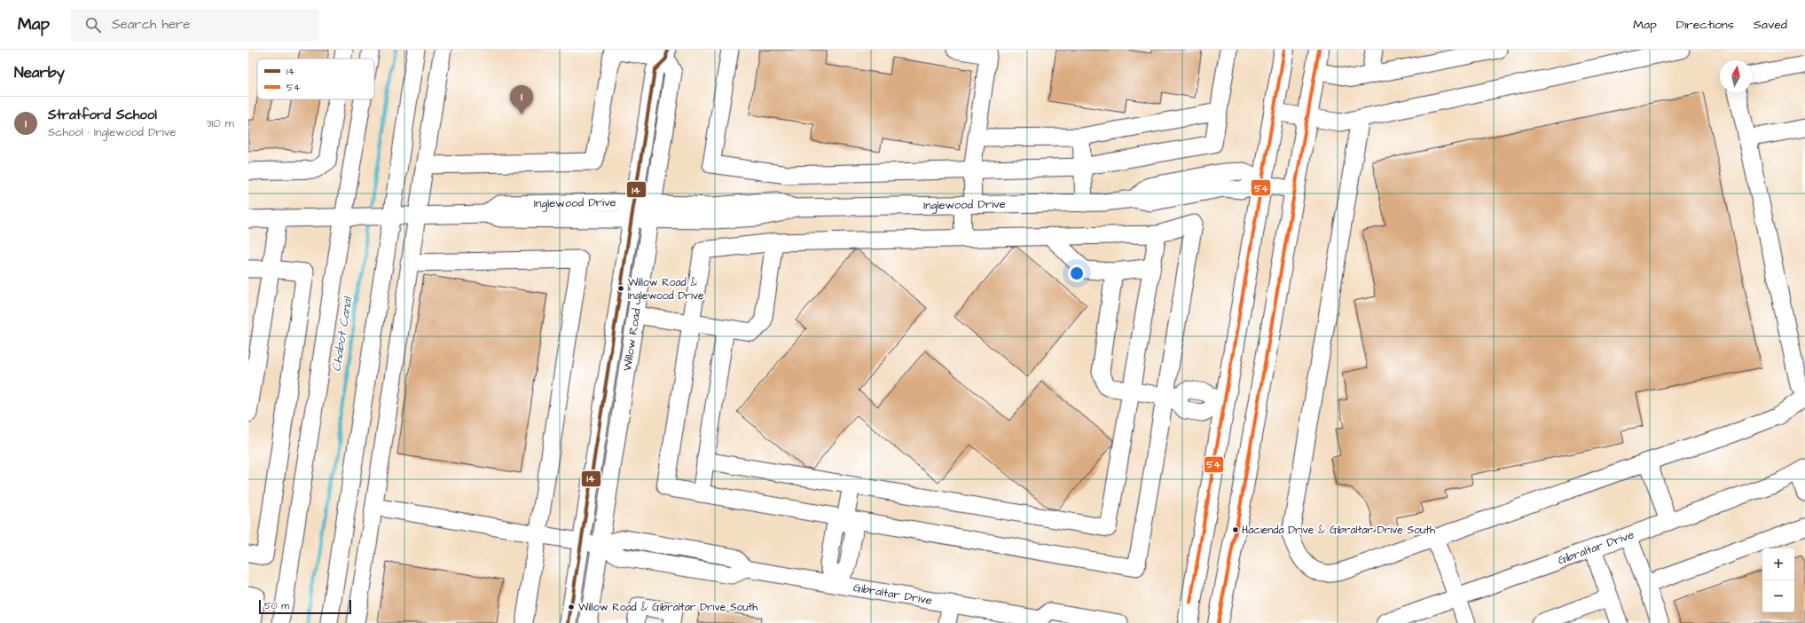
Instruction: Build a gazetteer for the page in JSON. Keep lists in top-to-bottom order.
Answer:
{
  "streets": {
    "street": ["Inglewood Drive", "Willow Road", "Gibraltar Drive"]
  },
  "crossings": [
    ["Inglewood Drive", "Willow Road"],
    ["Willow Road", "Gibraltar Drive"]
  ],
  "water": ["Chabot Canal"],
  "places": ["Willow Road & Inglewood Drive", "Hacienda Drive & Gibraltar Drive South", "Willow Road & Gibraltar Drive South"],
  "lines": ["transit line 14", "transit line 54"],
  "legend": ["14", "54"],
  "scale_bar": "50 m",
  "north": "top",
  "page": {
    "header": "Map",
    "search": "Search here",
    "nav": ["Map", "Directions", "Saved"],
    "heading": "Nearby",
    "pins": "1",
    "list": [
      {
        "mark": "1",
        "name": "Stratford School",
        "note": "School · Inglewood Drive",
        "value": "310 m"
      }
    ],
    "map_buttons": ["+", "−"],
    "scale": "50 m"
  }
}
